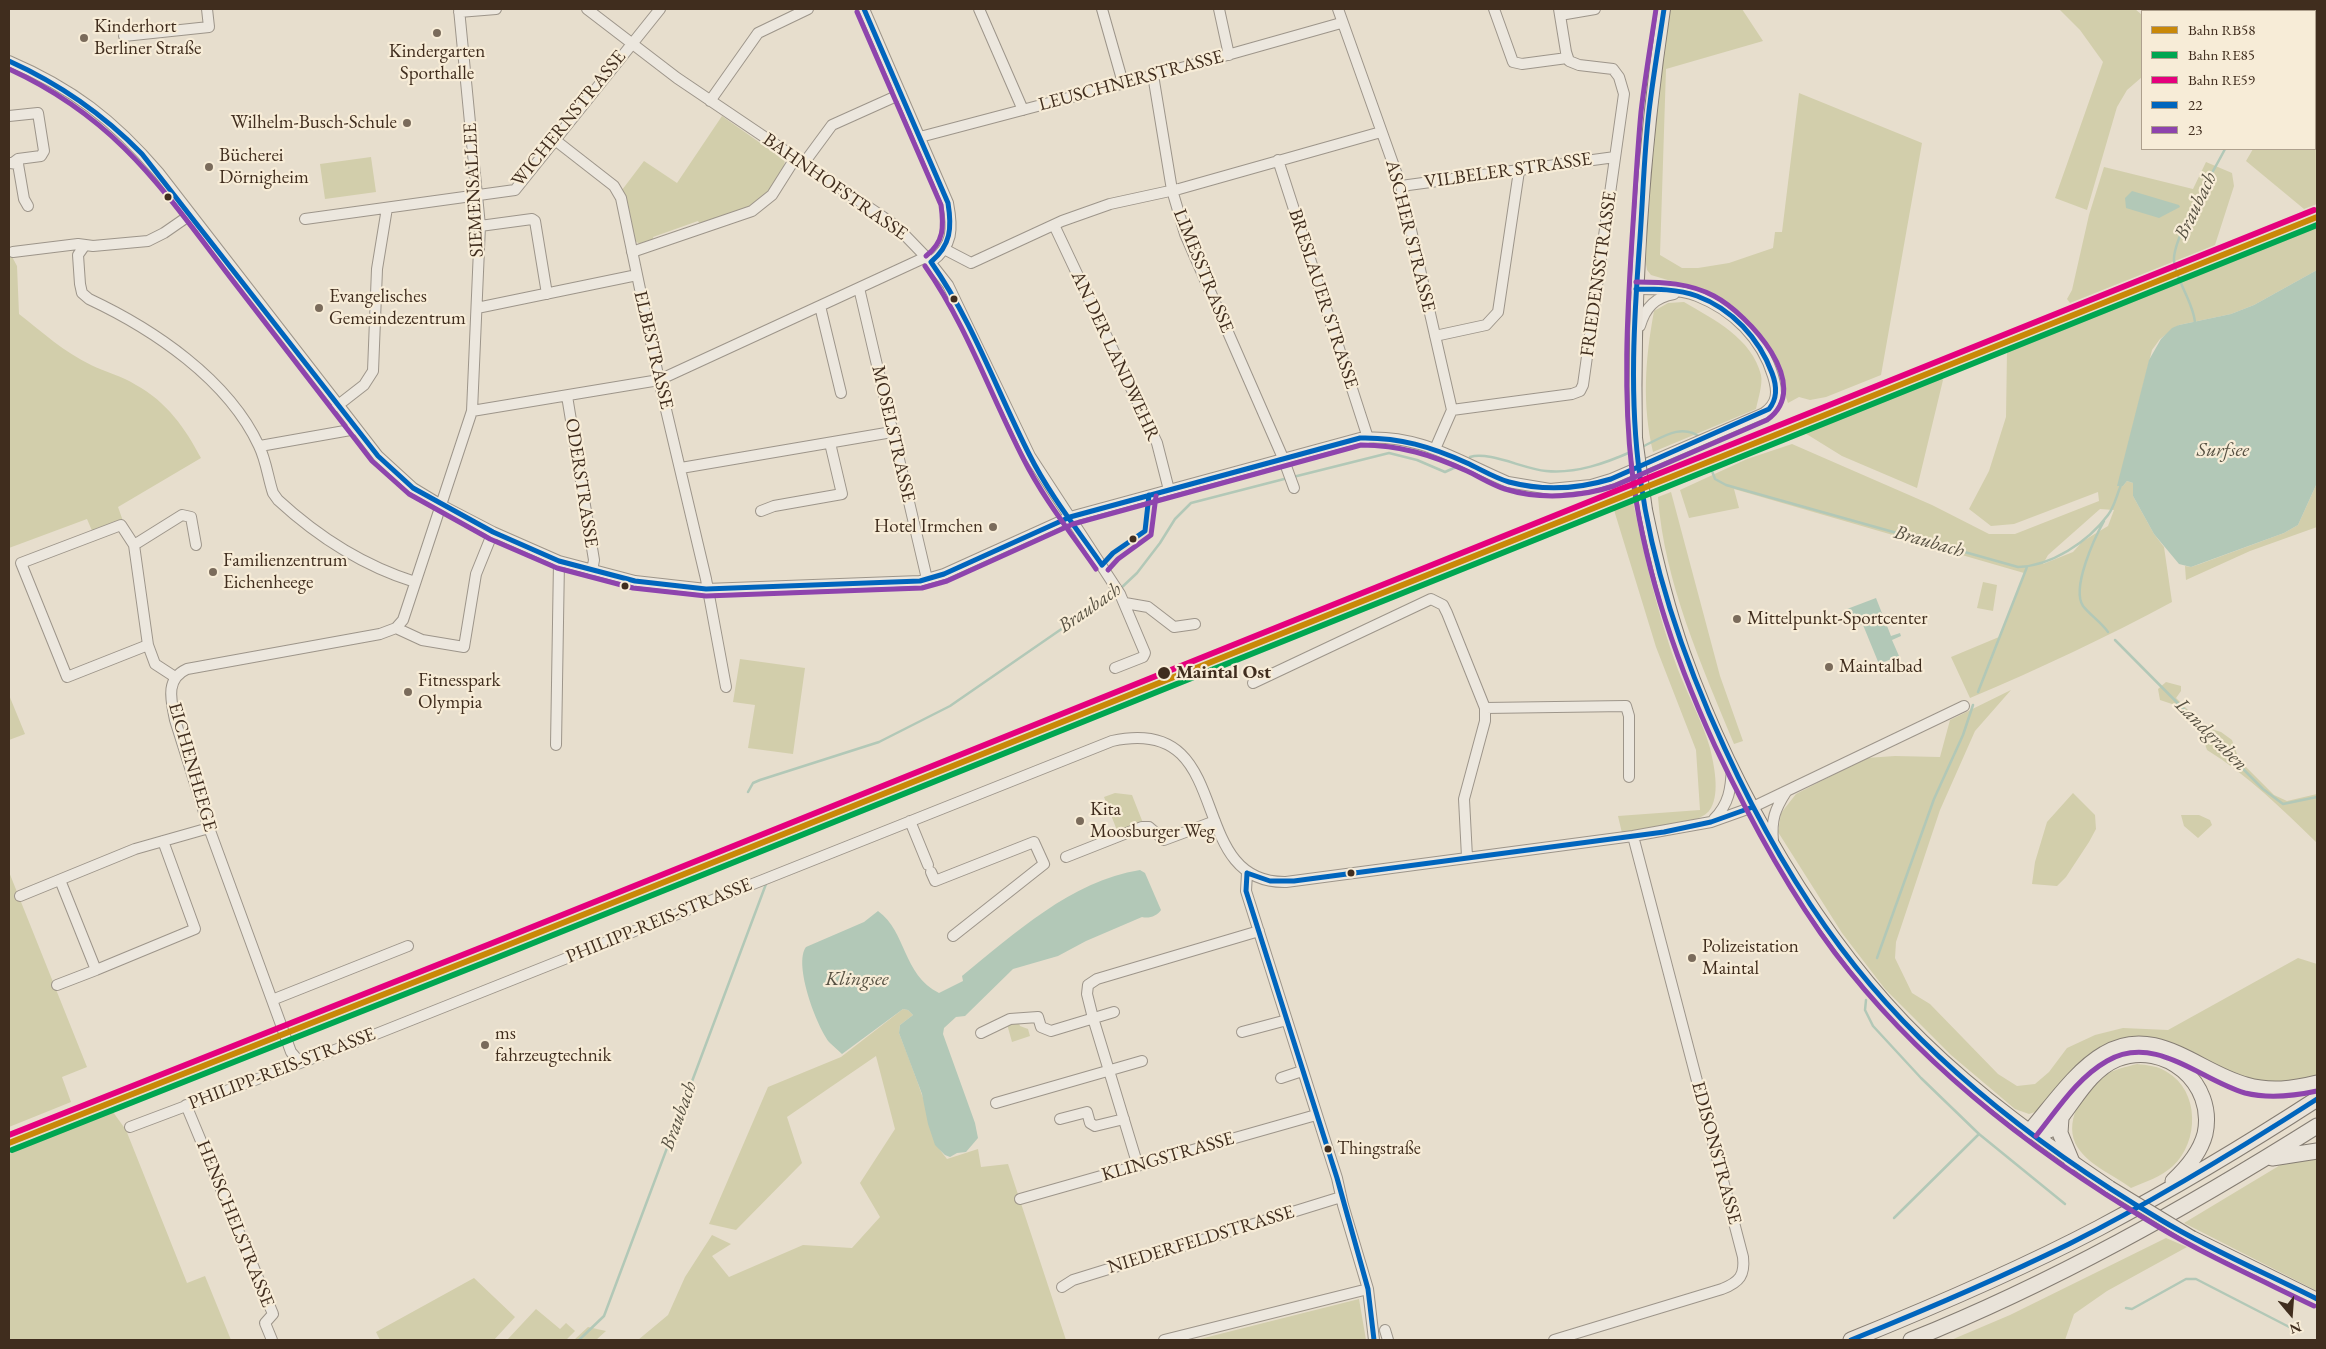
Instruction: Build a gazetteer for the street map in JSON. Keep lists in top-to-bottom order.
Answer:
{
  "streets": {
    "street": [
      "LEUSCHNERSTRASSE",
      "WICHERNSTRASSE",
      "VILBELER STRASSE",
      "BAHNHOFSTRASSE",
      "SIEMENSALLEE",
      "ASCHER STRASSE",
      "LIMESSTRASSE",
      "FRIEDENSSTRASSE",
      "BRESLAUER STRASSE",
      "ELBESTRASSE",
      "AN DER LANDWEHR",
      "MOSELSTRASSE",
      "ODERSTRASSE",
      "EICHENHEEGE",
      "PHILIPP-REIS-STRASSE",
      "EDISONSTRASSE",
      "KLINGSTRASSE",
      "HENSCHELSTRASSE",
      "NIEDERFELDSTRASSE"
    ]
  },
  "crossings": [
    ["LEUSCHNERSTRASSE", "ASCHER STRASSE"],
    ["LEUSCHNERSTRASSE", "LIMESSTRASSE"],
    ["WICHERNSTRASSE", "BAHNHOFSTRASSE"],
    ["WICHERNSTRASSE", "SIEMENSALLEE"],
    ["WICHERNSTRASSE", "ELBESTRASSE"],
    ["VILBELER STRASSE", "ASCHER STRASSE"],
    ["VILBELER STRASSE", "FRIEDENSSTRASSE"],
    ["SIEMENSALLEE", "EICHENHEEGE"],
    ["ASCHER STRASSE", "FRIEDENSSTRASSE"],
    ["EICHENHEEGE", "PHILIPP-REIS-STRASSE"],
    ["PHILIPP-REIS-STRASSE", "HENSCHELSTRASSE"]
  ],
  "water": [
    "Braubach",
    "Surfsee",
    "Landgraben",
    "Klingsee"
  ],
  "places": [
    "Kindergarten Sporthalle",
    "Kinderhort Berliner Straße",
    "Wilhelm-Busch-Schule",
    "Bücherei Dörnigheim",
    "Evangelisches Gemeindezentrum",
    "Hotel Irmchen",
    "Familienzentrum Eichenheege",
    "Mittelpunkt-Sportcenter",
    "Maintalbad",
    "Maintal Ost",
    "Fitnesspark Olympia",
    "Kita Moosburger Weg",
    "Polizeistation Maintal",
    "ms fahrzeugtechnik",
    "Thingstraße"
  ],
  "lines": [
    "transit line 22",
    "transit line 23",
    "rail line RE59",
    "rail line RB58",
    "rail line RE85"
  ],
  "legend": [
    "Bahn RB58",
    "Bahn RE85",
    "Bahn RE59",
    "22",
    "23"
  ],
  "north": "bottom"
}
